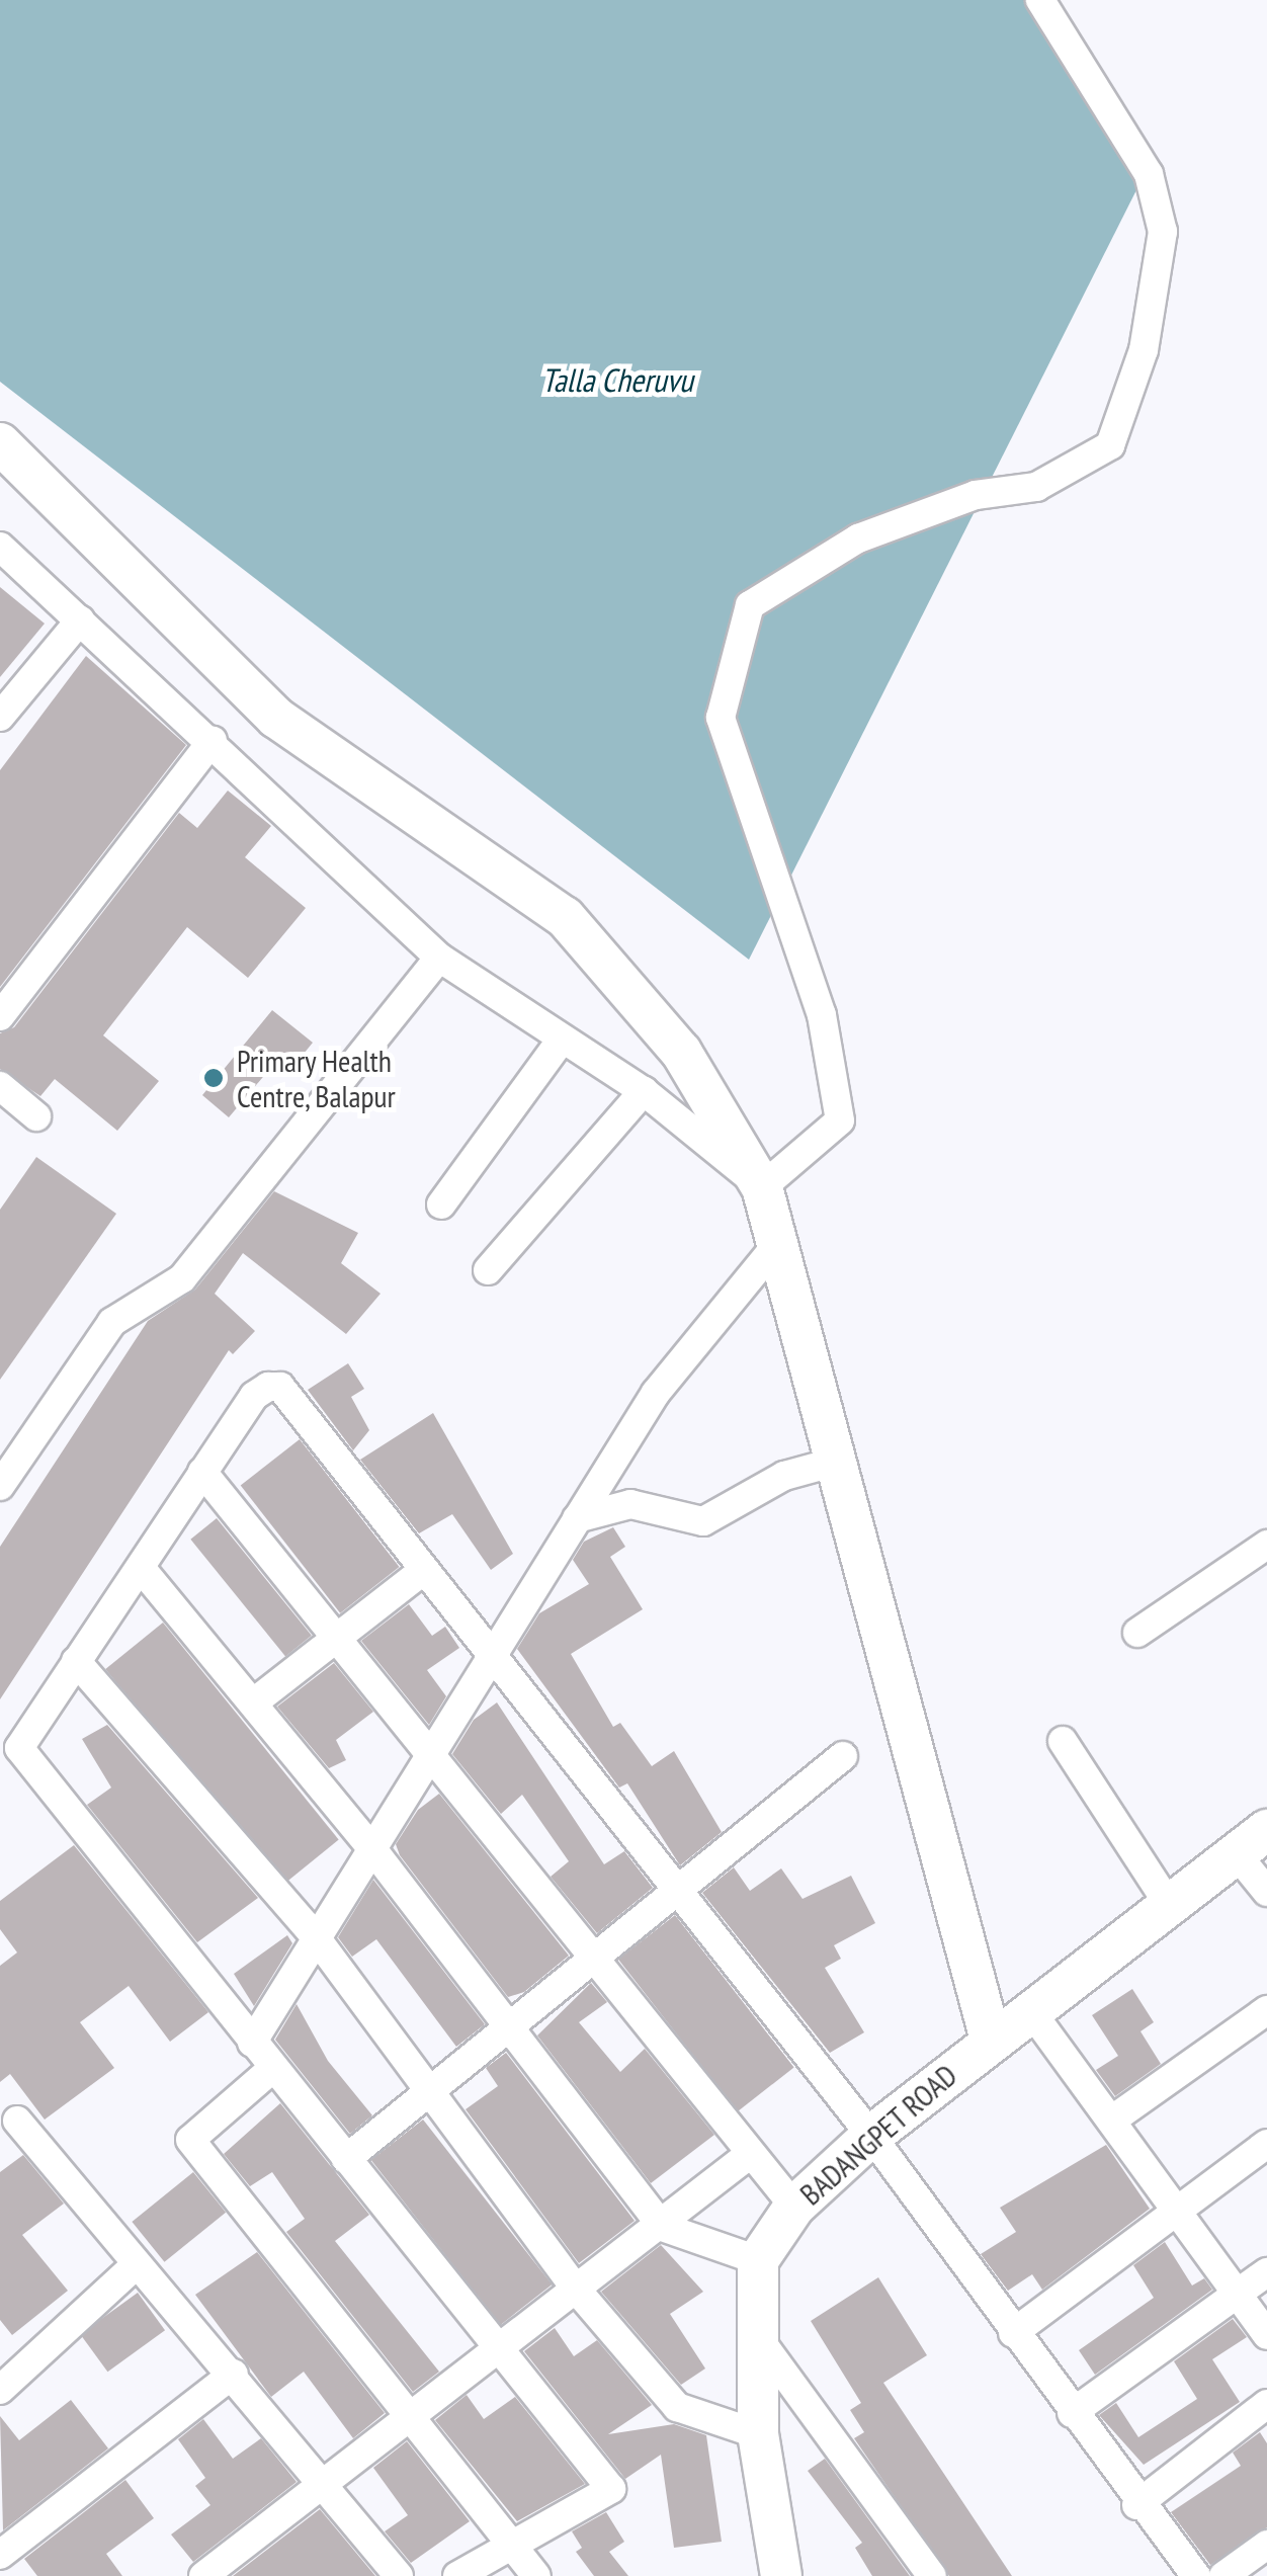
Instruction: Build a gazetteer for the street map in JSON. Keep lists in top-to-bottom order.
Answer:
{
  "streets": {
    "street": ["BADANGPET ROAD"]
  },
  "water": ["Talla Cheruvu"],
  "places": ["Primary Health Centre, Balapur"]
}
